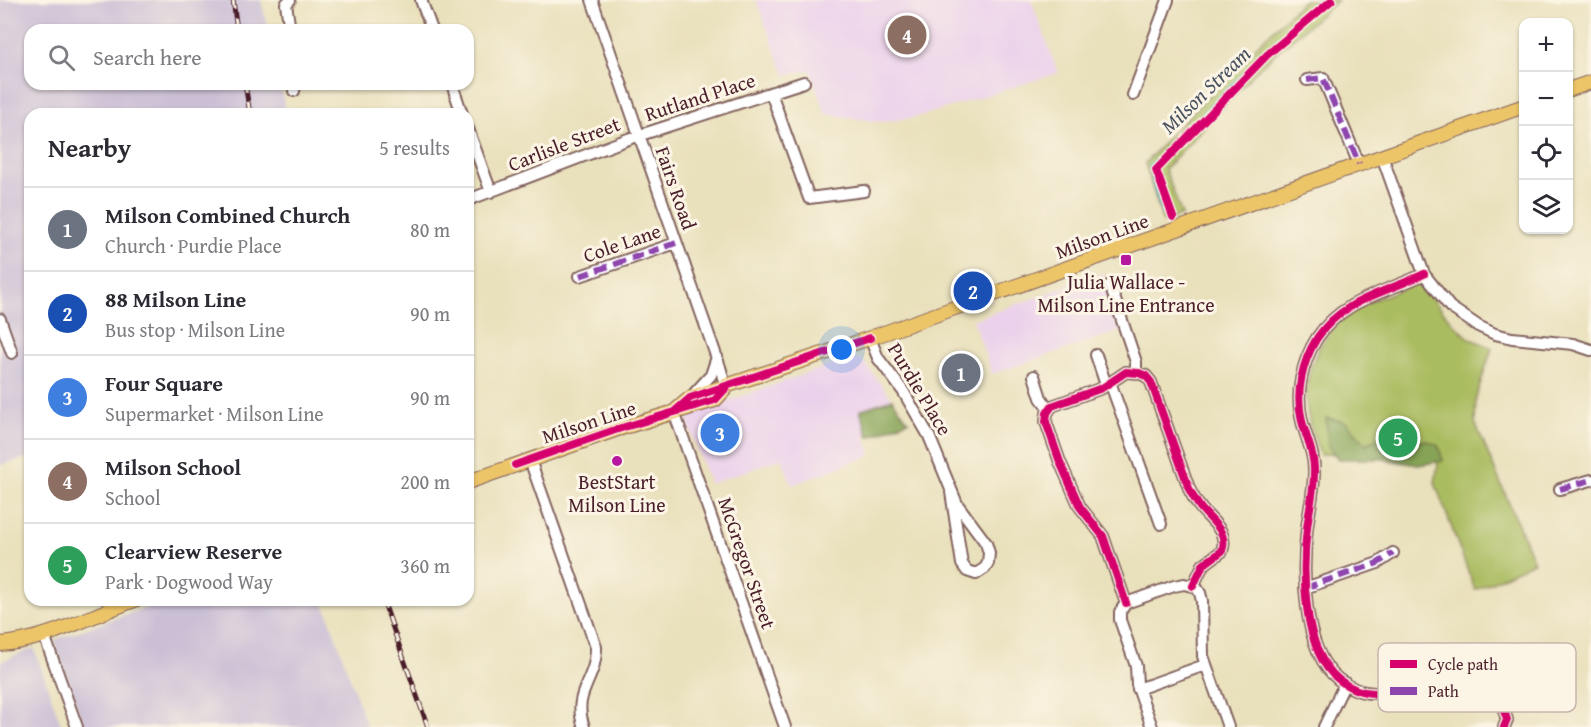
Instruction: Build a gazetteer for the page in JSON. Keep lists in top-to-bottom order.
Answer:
{
  "streets": {
    "main road": ["Milson Line"],
    "street": [
      "Rutland Place",
      "Carlisle Street",
      "Fairs Road",
      "Cole Lane",
      "Purdie Place",
      "McGregor Street"
    ]
  },
  "crossings": [
    ["Rutland Place", "Carlisle Street"],
    ["Rutland Place", "Fairs Road"],
    ["Carlisle Street", "Fairs Road"],
    ["Fairs Road", "Milson Line"],
    ["Fairs Road", "Cole Lane"],
    ["Milson Line", "Purdie Place"],
    ["Milson Line", "McGregor Street"]
  ],
  "water": ["Milson Stream"],
  "places": {
    "transit": ["Julia Wallace - Milson Line Entrance"],
    "other": ["BestStart Milson Line"]
  },
  "legend": ["Cycle path", "Path"],
  "page": {
    "pins": [
      "4",
      "2",
      "1",
      "3",
      "5"
    ],
    "map_buttons": ["+", "−"],
    "search": "Search here",
    "heading": ["Nearby", "5 results"],
    "list": [
      {
        "mark": "1",
        "name": "Milson Combined Church",
        "note": "Church · Purdie Place",
        "value": "80 m"
      },
      {
        "mark": "2",
        "name": "88 Milson Line",
        "note": "Bus stop · Milson Line",
        "value": "90 m"
      },
      {
        "mark": "3",
        "name": "Four Square",
        "note": "Supermarket · Milson Line",
        "value": "90 m"
      },
      {
        "mark": "4",
        "name": "Milson School",
        "note": "School",
        "value": "200 m"
      },
      {
        "mark": "5",
        "name": "Clearview Reserve",
        "note": "Park · Dogwood Way",
        "value": "360 m"
      }
    ]
  }
}
